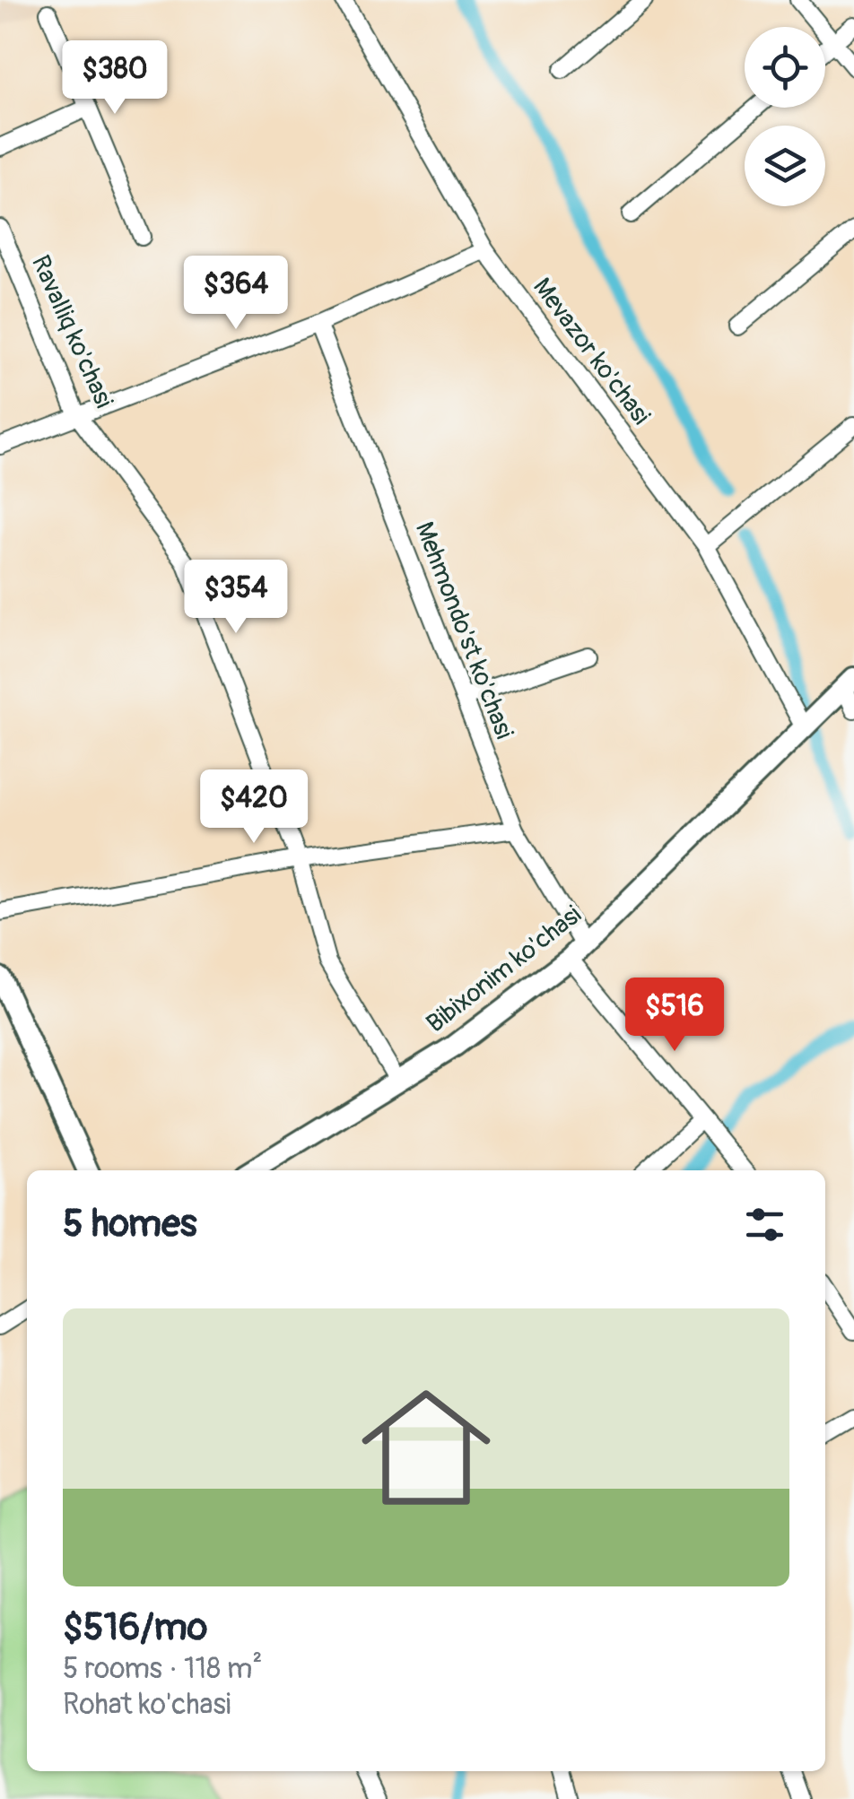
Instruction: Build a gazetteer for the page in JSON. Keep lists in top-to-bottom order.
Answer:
{
  "streets": {
    "main road": ["Bibixonim ko'chasi"],
    "street": ["Ravalliq ko'chasi", "Mevazor ko'chasi", "Mehmondo'st ko'chasi"]
  },
  "crossings": [
    ["Ravalliq ko'chasi", "Bibixonim ko'chasi"],
    ["Mevazor ko'chasi", "Bibixonim ko'chasi"],
    ["Mehmondo'st ko'chasi", "Bibixonim ko'chasi"]
  ],
  "page": {
    "price": [
      "$380",
      "$364",
      "$354",
      "$420",
      "$516"
    ],
    "heading": "5 homes",
    "list": [
      {
        "name": "$516/mo",
        "note": "5 rooms · 118 m² · Rohat ko'chasi"
      }
    ]
  }
}
